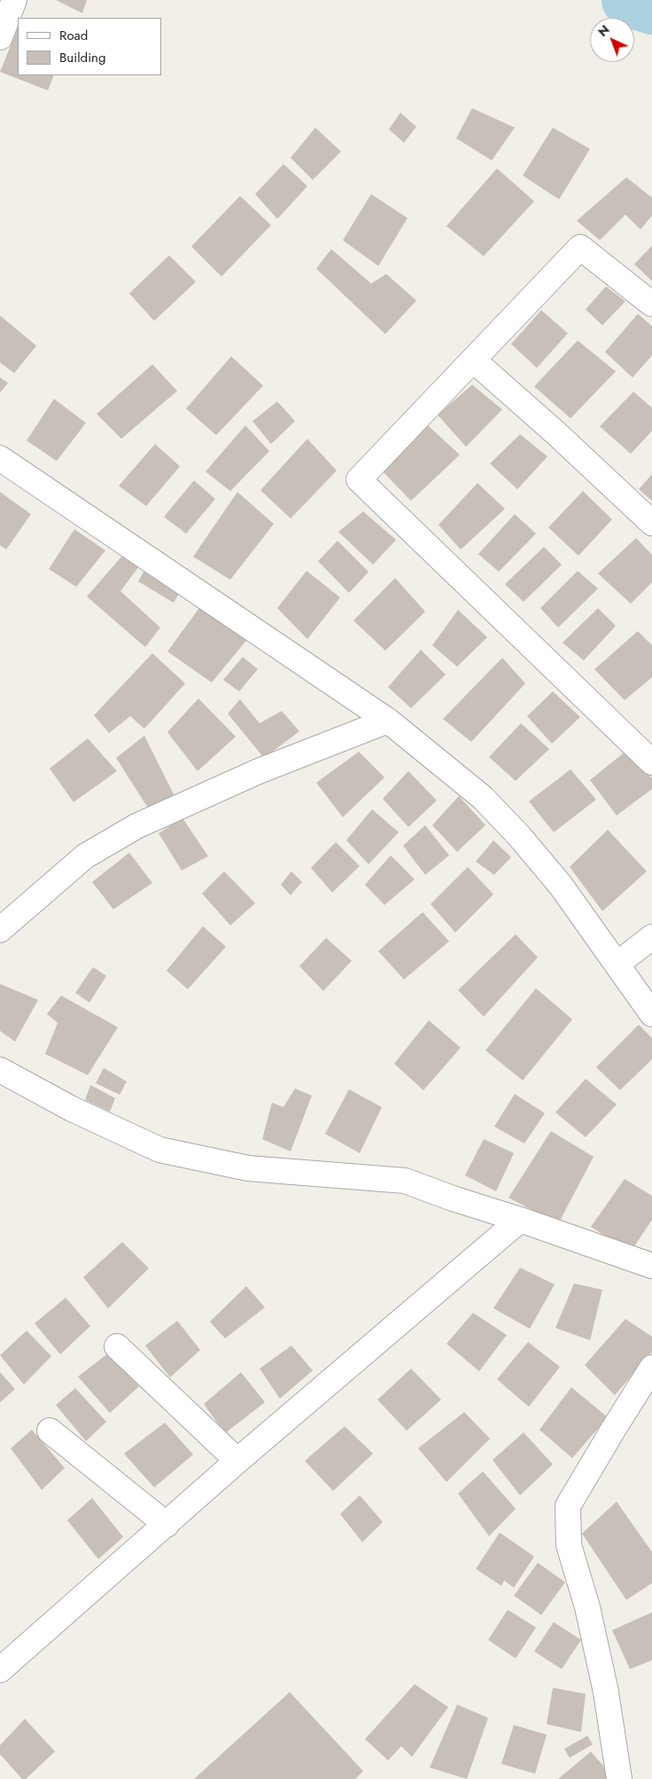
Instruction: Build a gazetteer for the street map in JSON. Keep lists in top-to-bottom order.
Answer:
{
  "legend": ["Road", "Building"],
  "north": "top left"
}
